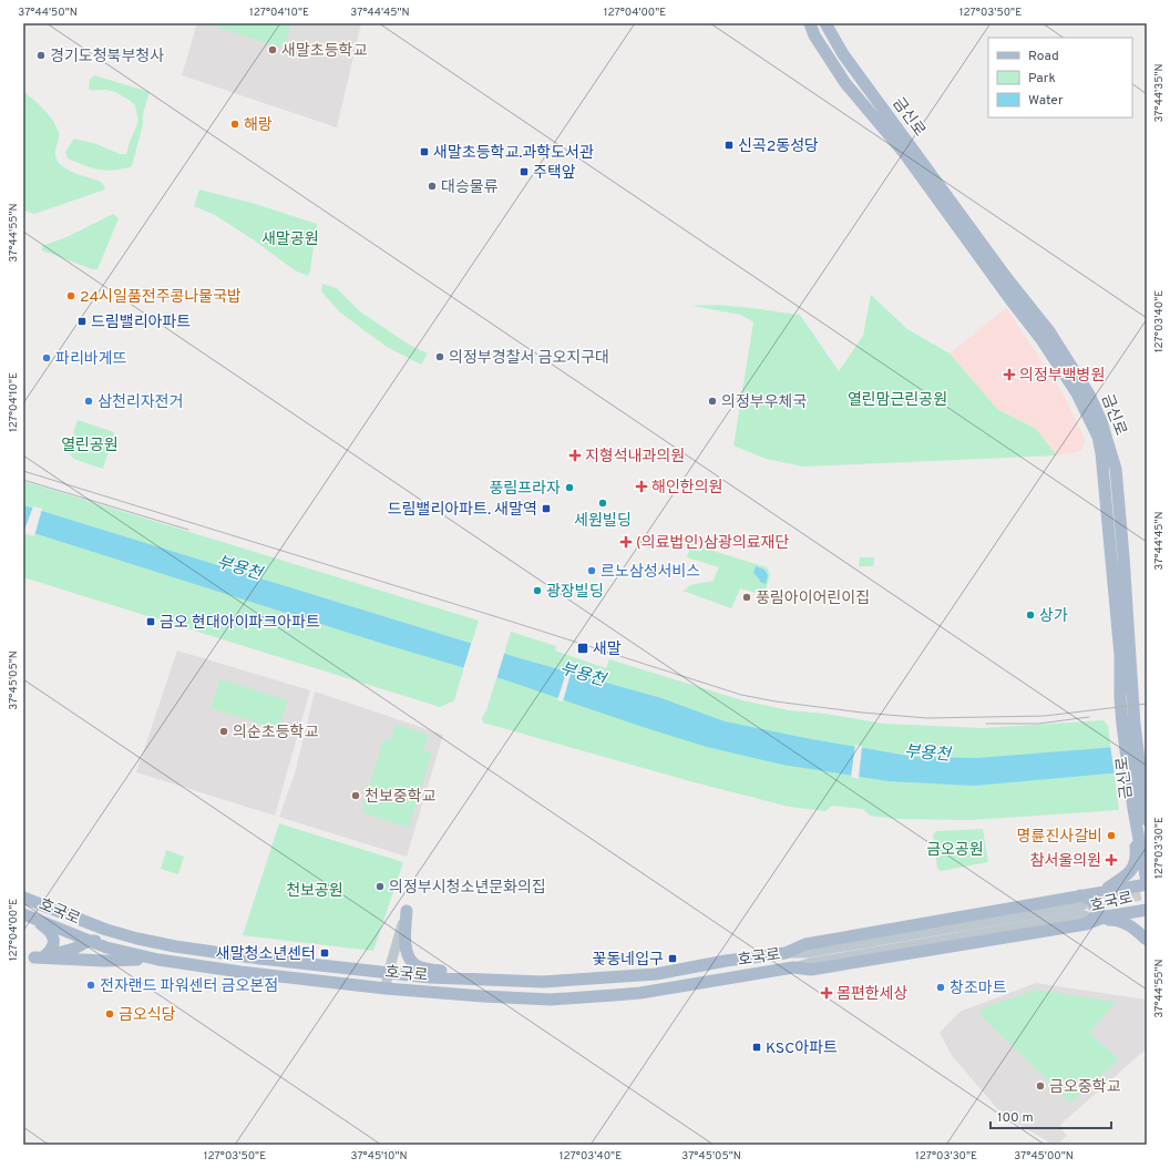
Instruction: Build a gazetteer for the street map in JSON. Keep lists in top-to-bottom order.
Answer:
{
  "streets": {
    "main road": ["금신로", "호국로"]
  },
  "water": ["부용천"],
  "parks": [
    "새말공원",
    "열린맘근린공원",
    "열린공원",
    "금오공원",
    "천보공원"
  ],
  "places": {
    "other": [
      "새말초등학교",
      "경기도청북부청사",
      "해랑",
      "대승물류",
      "24시일품전주콩나물국밥",
      "의정부경찰서 금오지구대",
      "파리바게뜨",
      "삼천리자전거",
      "의정부우체국",
      "풍림프라자",
      "세원빌딩",
      "르노삼성서비스",
      "광장빌딩",
      "풍림아이어린이집",
      "상가",
      "의순초등학교",
      "천보중학교",
      "명륜진사갈비",
      "의정부시청소년문화의집",
      "전자랜드 파워센터 금오본점",
      "창조마트",
      "금오식당",
      "금오중학교"
    ],
    "transit": [
      "신곡2동성당",
      "새말초등학교.과학도서관",
      "주택앞",
      "드림밸리아파트",
      "드림밸리아파트. 새말역",
      "금오 현대아이파크아파트",
      "새말",
      "새말청소년센터",
      "꽃동네입구",
      "KSC아파트"
    ],
    "health": [
      "의정부백병원",
      "지형석내과의원",
      "해인한의원",
      "(의료법인)삼광의료재단",
      "참서울의원",
      "몸편한세상"
    ]
  },
  "legend": ["Road", "Park", "Water"],
  "scale_bar": "100 m",
  "coordinates": [
    "37°44'50\"N",
    "127°04'10\"E",
    "37°44'45\"N",
    "127°04'00\"E",
    "127°03'50\"E",
    "37°44'35\"N",
    "37°44'55\"N",
    "127°03'40\"E",
    "37°45'05\"N",
    "127°03'30\"E",
    "37°45'10\"N",
    "37°45'00\"N"
  ]
}
